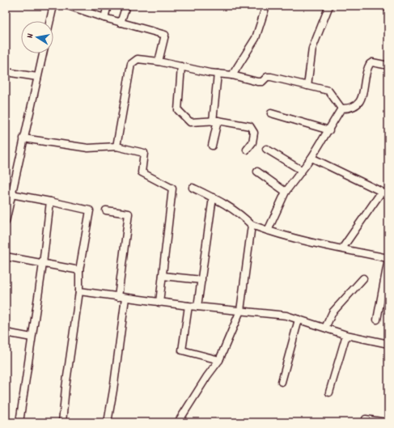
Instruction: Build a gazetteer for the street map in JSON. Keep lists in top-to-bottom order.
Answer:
{
  "north": "left"
}
